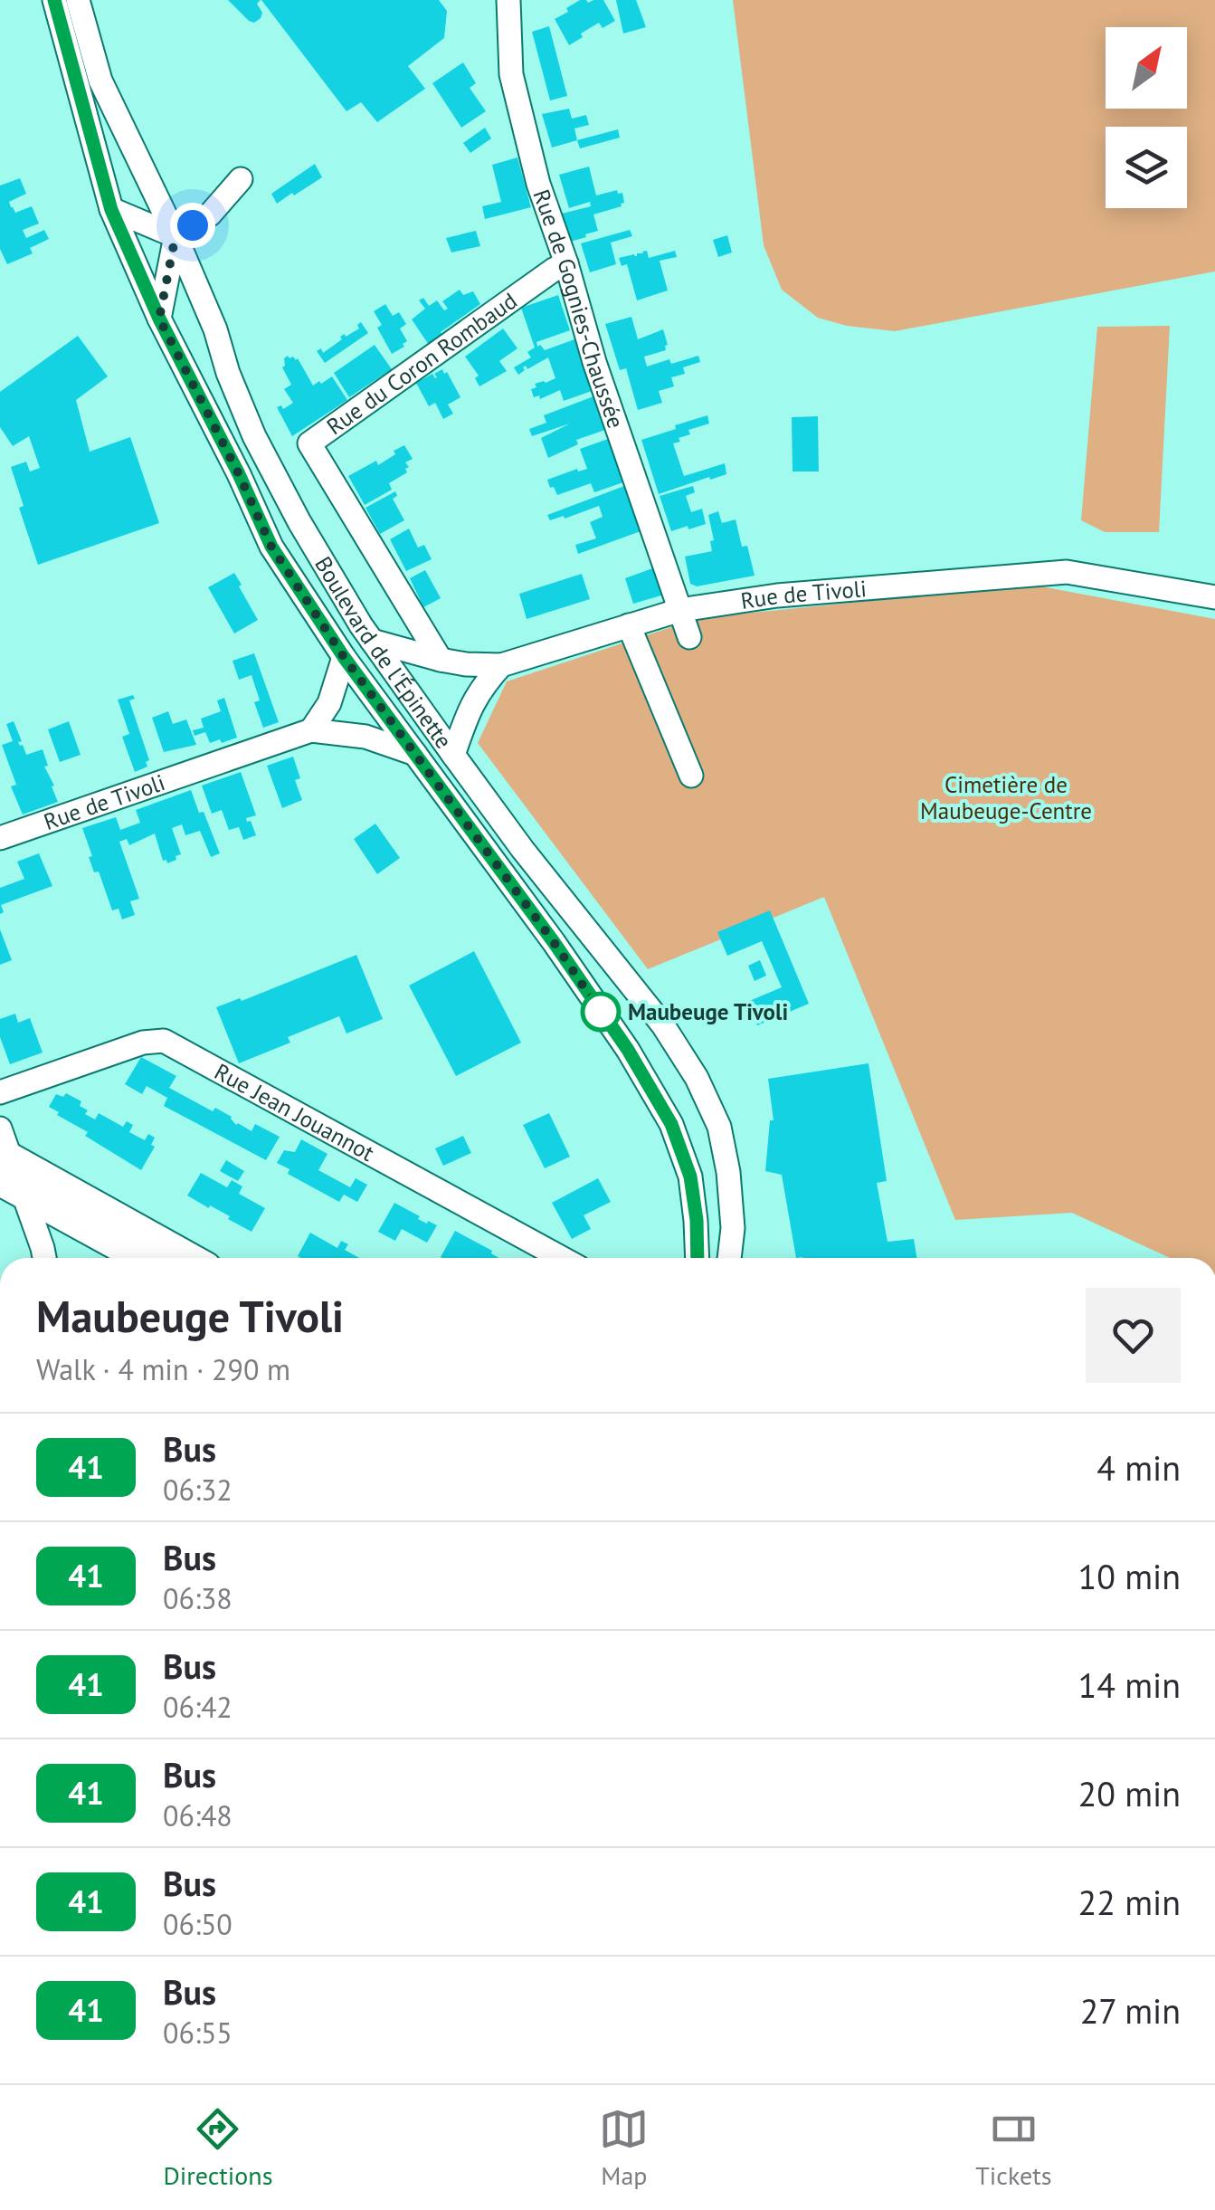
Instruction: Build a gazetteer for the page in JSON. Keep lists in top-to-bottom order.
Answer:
{
  "streets": {
    "street": [
      "Rue de Gognies-Chaussée",
      "Rue du Coron Rombaud",
      "Rue de Tivoli",
      "Boulevard de l'Épinette",
      "Rue Jean Jouannot"
    ]
  },
  "crossings": [
    ["Rue de Gognies-Chaussée", "Rue du Coron Rombaud"],
    ["Rue de Gognies-Chaussée", "Rue de Tivoli"],
    ["Rue de Tivoli", "Boulevard de l'Épinette"]
  ],
  "parks": ["Cimetière de Maubeuge-Centre"],
  "places": ["Maubeuge Tivoli"],
  "lines": ["bus line 41"],
  "north": "top right",
  "page": {
    "heading": ["Maubeuge Tivoli", "Walk · 4 min · 290 m"],
    "list": [
      {
        "mark": "41",
        "name": "Bus",
        "note": "06:32",
        "value": "4 min"
      },
      {
        "mark": "41",
        "name": "Bus",
        "note": "06:38",
        "value": "10 min"
      },
      {
        "mark": "41",
        "name": "Bus",
        "note": "06:42",
        "value": "14 min"
      },
      {
        "mark": "41",
        "name": "Bus",
        "note": "06:48",
        "value": "20 min"
      },
      {
        "mark": "41",
        "name": "Bus",
        "note": "06:50",
        "value": "22 min"
      },
      {
        "mark": "41",
        "name": "Bus",
        "note": "06:55",
        "value": "27 min"
      }
    ],
    "tabs": ["Directions", "Map", "Tickets"]
  }
}
